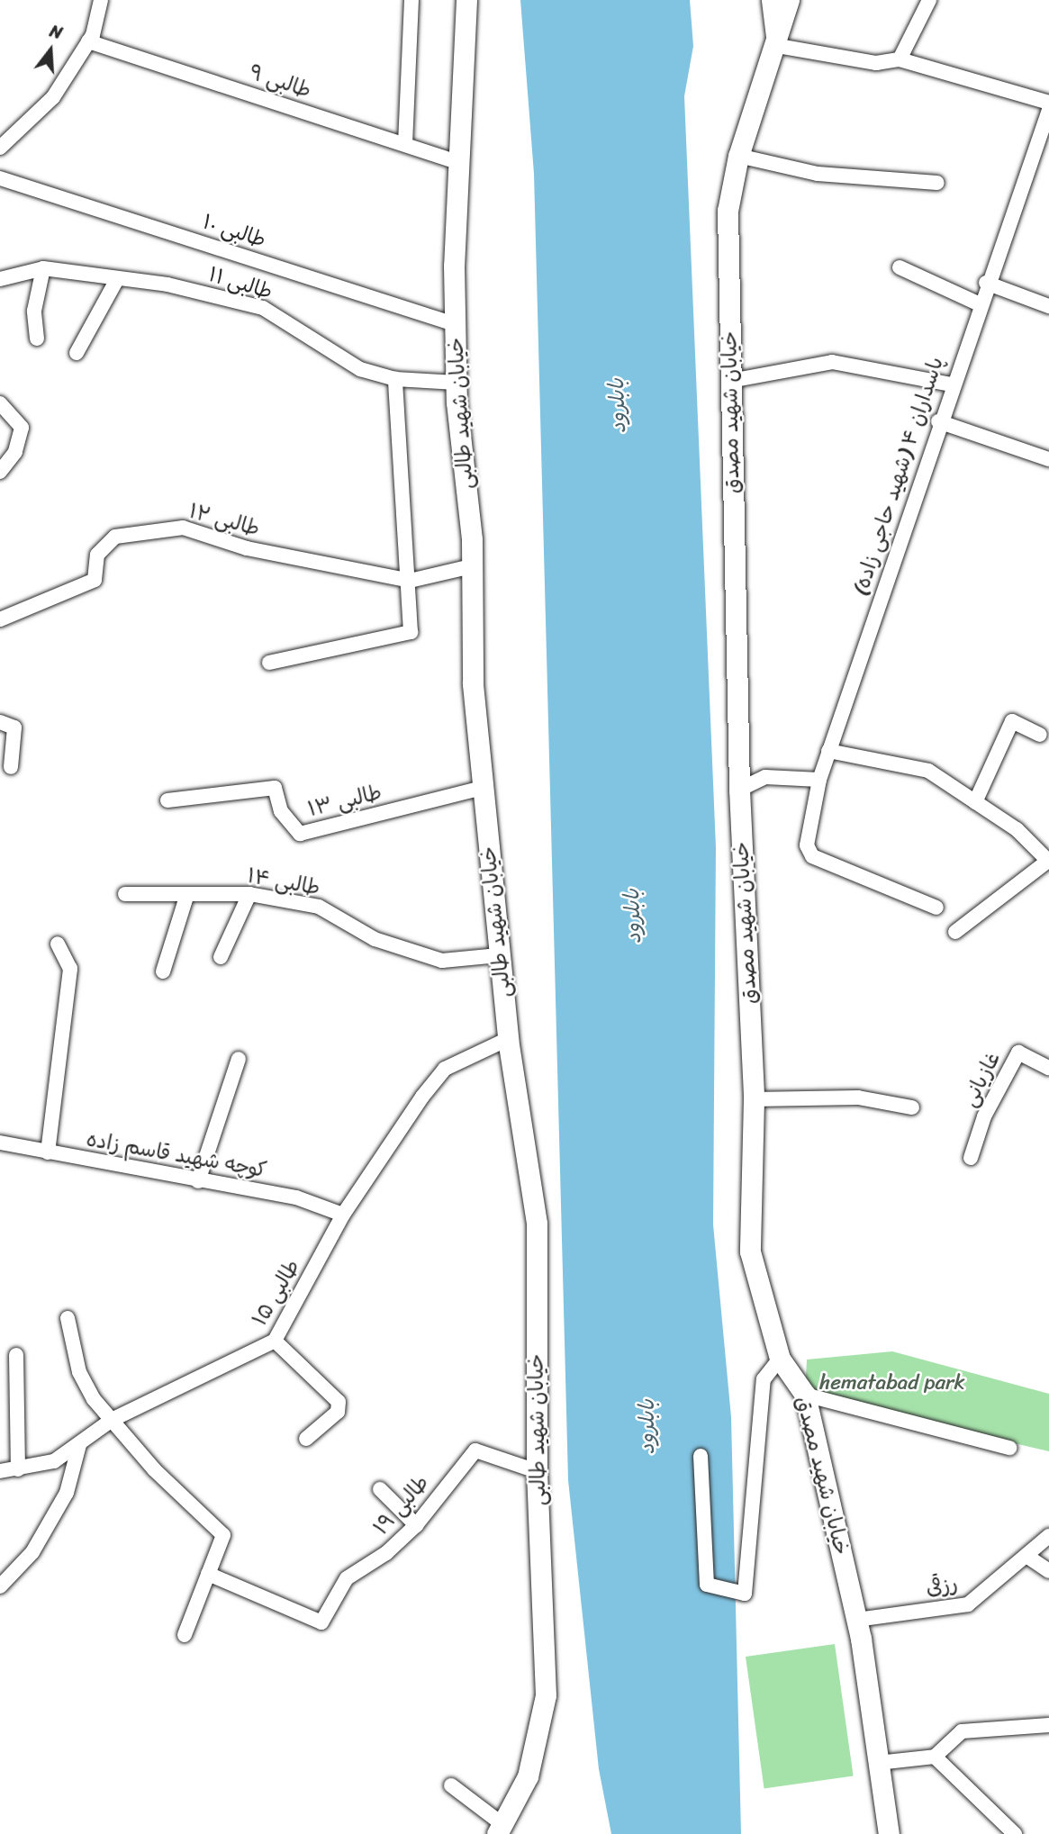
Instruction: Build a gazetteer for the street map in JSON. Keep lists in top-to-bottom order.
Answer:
{
  "streets": {
    "street": [
      "طالبی ۹",
      "طالبی ۱۰",
      "طالبی ۱۱",
      "خیابان شهید مصدق",
      "خیابان شهید طالبی",
      "پاسداران ۴ (شهید حاجی زاده)",
      "طالبی ۱۲",
      "طالبی ۱۳",
      "طالبی ۱۴",
      "غازیانی",
      "کوچه شهید قاسم زاده",
      "طالبی ۱۵",
      "طالبی ۱۹",
      "رزقی"
    ]
  },
  "crossings": [
    ["طالبی ۹", "خیابان شهید طالبی"],
    ["طالبی ۱۰", "خیابان شهید طالبی"],
    ["طالبی ۱۱", "خیابان شهید طالبی"],
    ["خیابان شهید مصدق", "رزقی"],
    ["خیابان شهید طالبی", "طالبی ۱۲"],
    ["خیابان شهید طالبی", "طالبی ۱۳"],
    ["خیابان شهید طالبی", "طالبی ۱۴"],
    ["خیابان شهید طالبی", "طالبی ۱۵"],
    ["خیابان شهید طالبی", "طالبی ۱۹"],
    ["کوچه شهید قاسم زاده", "طالبی ۱۵"]
  ],
  "water": ["بابلرود"],
  "parks": ["hematabad park"],
  "north": "top"
}
